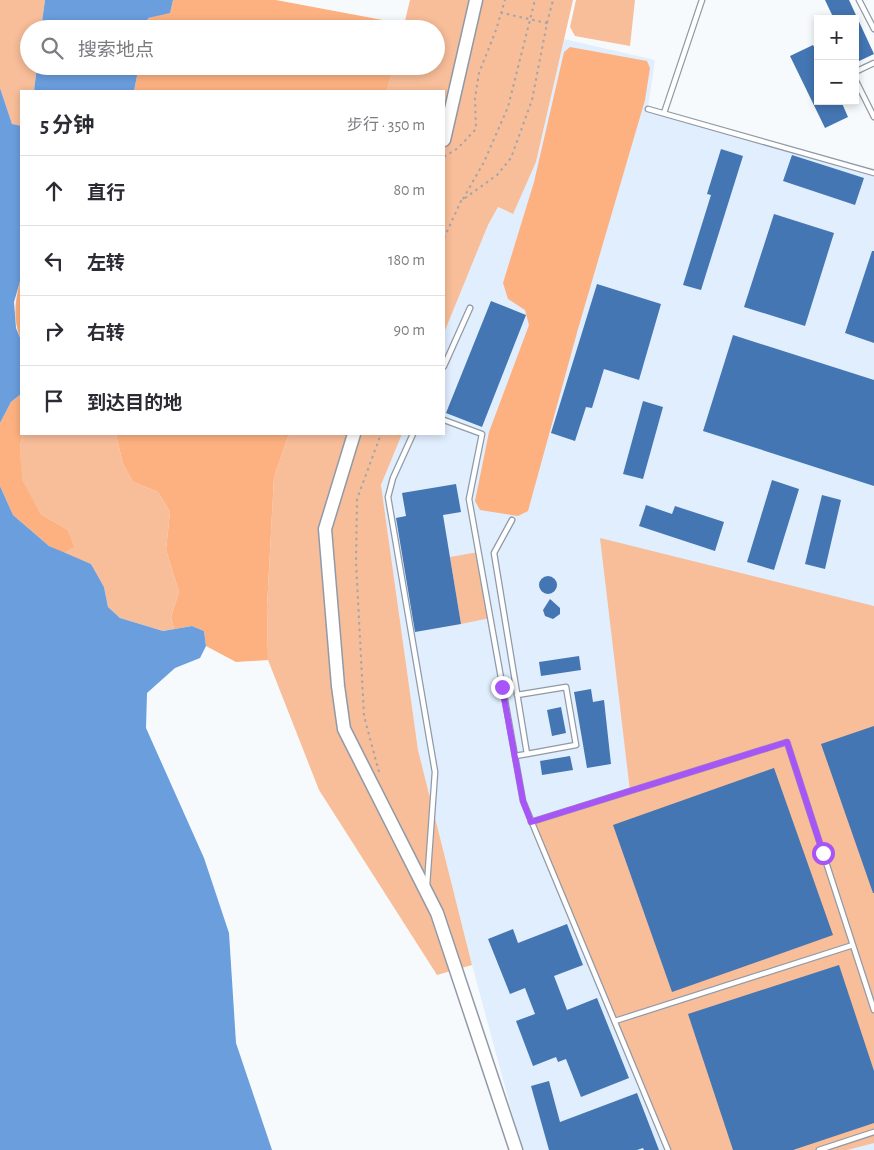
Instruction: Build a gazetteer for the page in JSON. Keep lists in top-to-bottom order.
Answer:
{
  "page": {
    "map_buttons": ["+", "−"],
    "search": "搜索地点",
    "heading": ["5 分钟", "步行 · 350 m"],
    "list": [
      ["直行", "80 m"],
      ["左转", "180 m"],
      ["右转", "90 m"],
      "到达目的地"
    ]
  }
}
